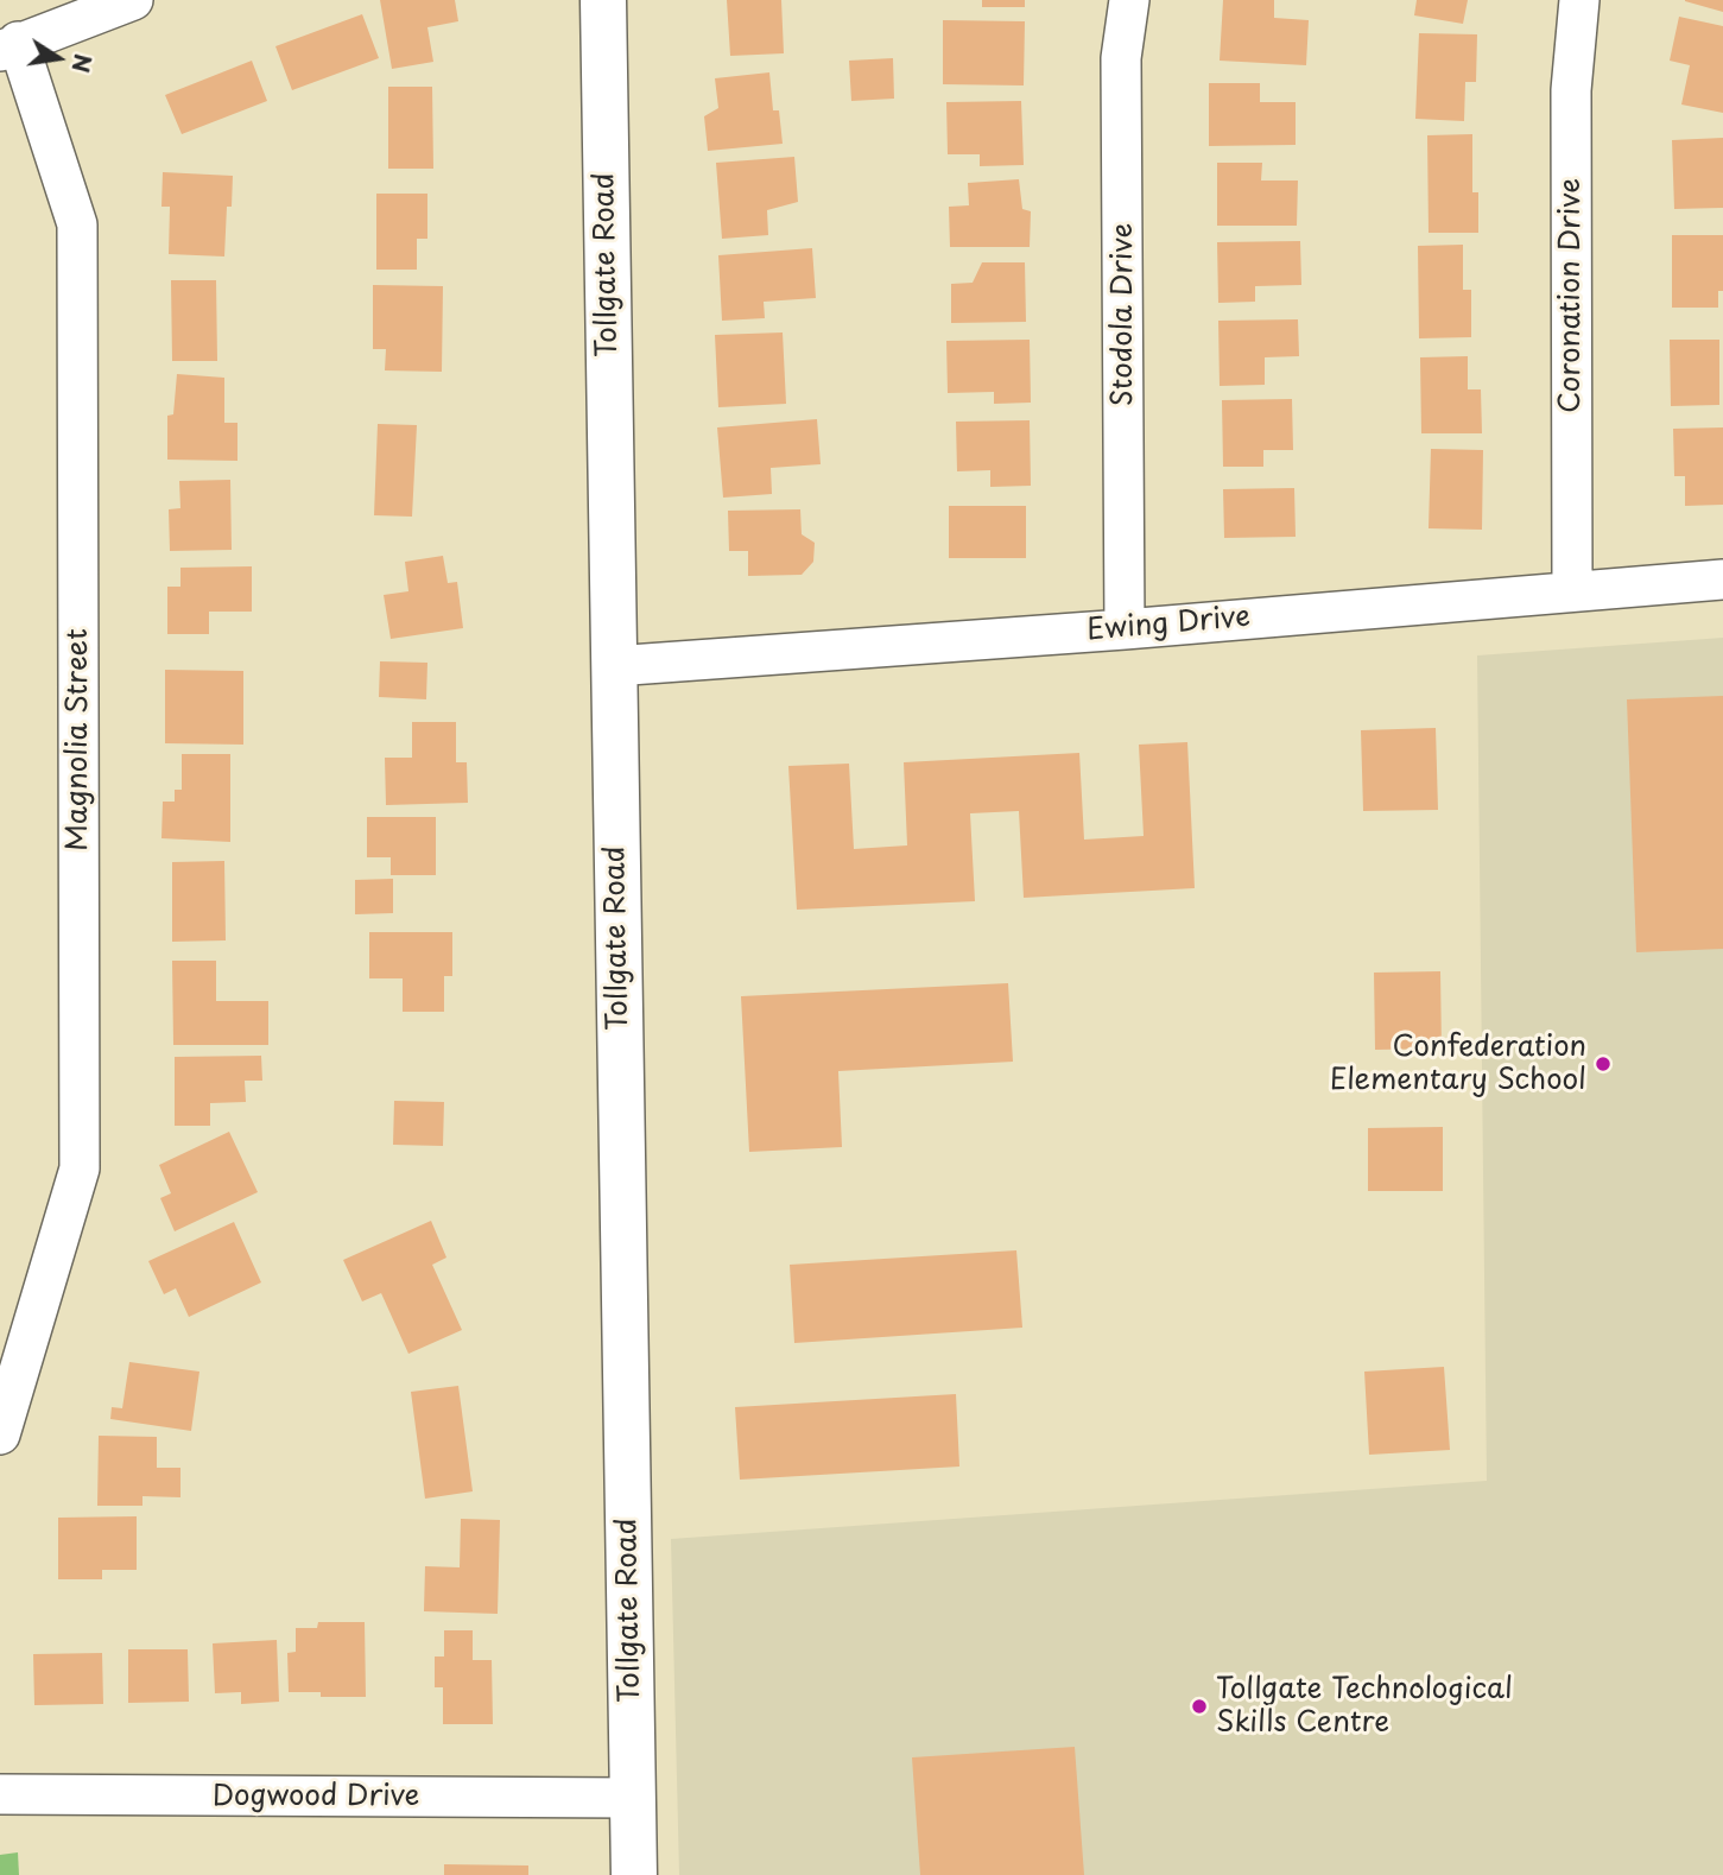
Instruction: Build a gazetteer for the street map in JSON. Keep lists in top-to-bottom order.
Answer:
{
  "streets": {
    "main road": ["Tollgate Road"],
    "street": [
      "Coronation Drive",
      "Stodola Drive",
      "Ewing Drive",
      "Magnolia Street",
      "Dogwood Drive"
    ]
  },
  "crossings": [
    ["Tollgate Road", "Ewing Drive"],
    ["Tollgate Road", "Dogwood Drive"],
    ["Coronation Drive", "Ewing Drive"],
    ["Stodola Drive", "Ewing Drive"]
  ],
  "places": ["Confederation Elementary School", "Tollgate Technological Skills Centre"],
  "north": "right"
}
